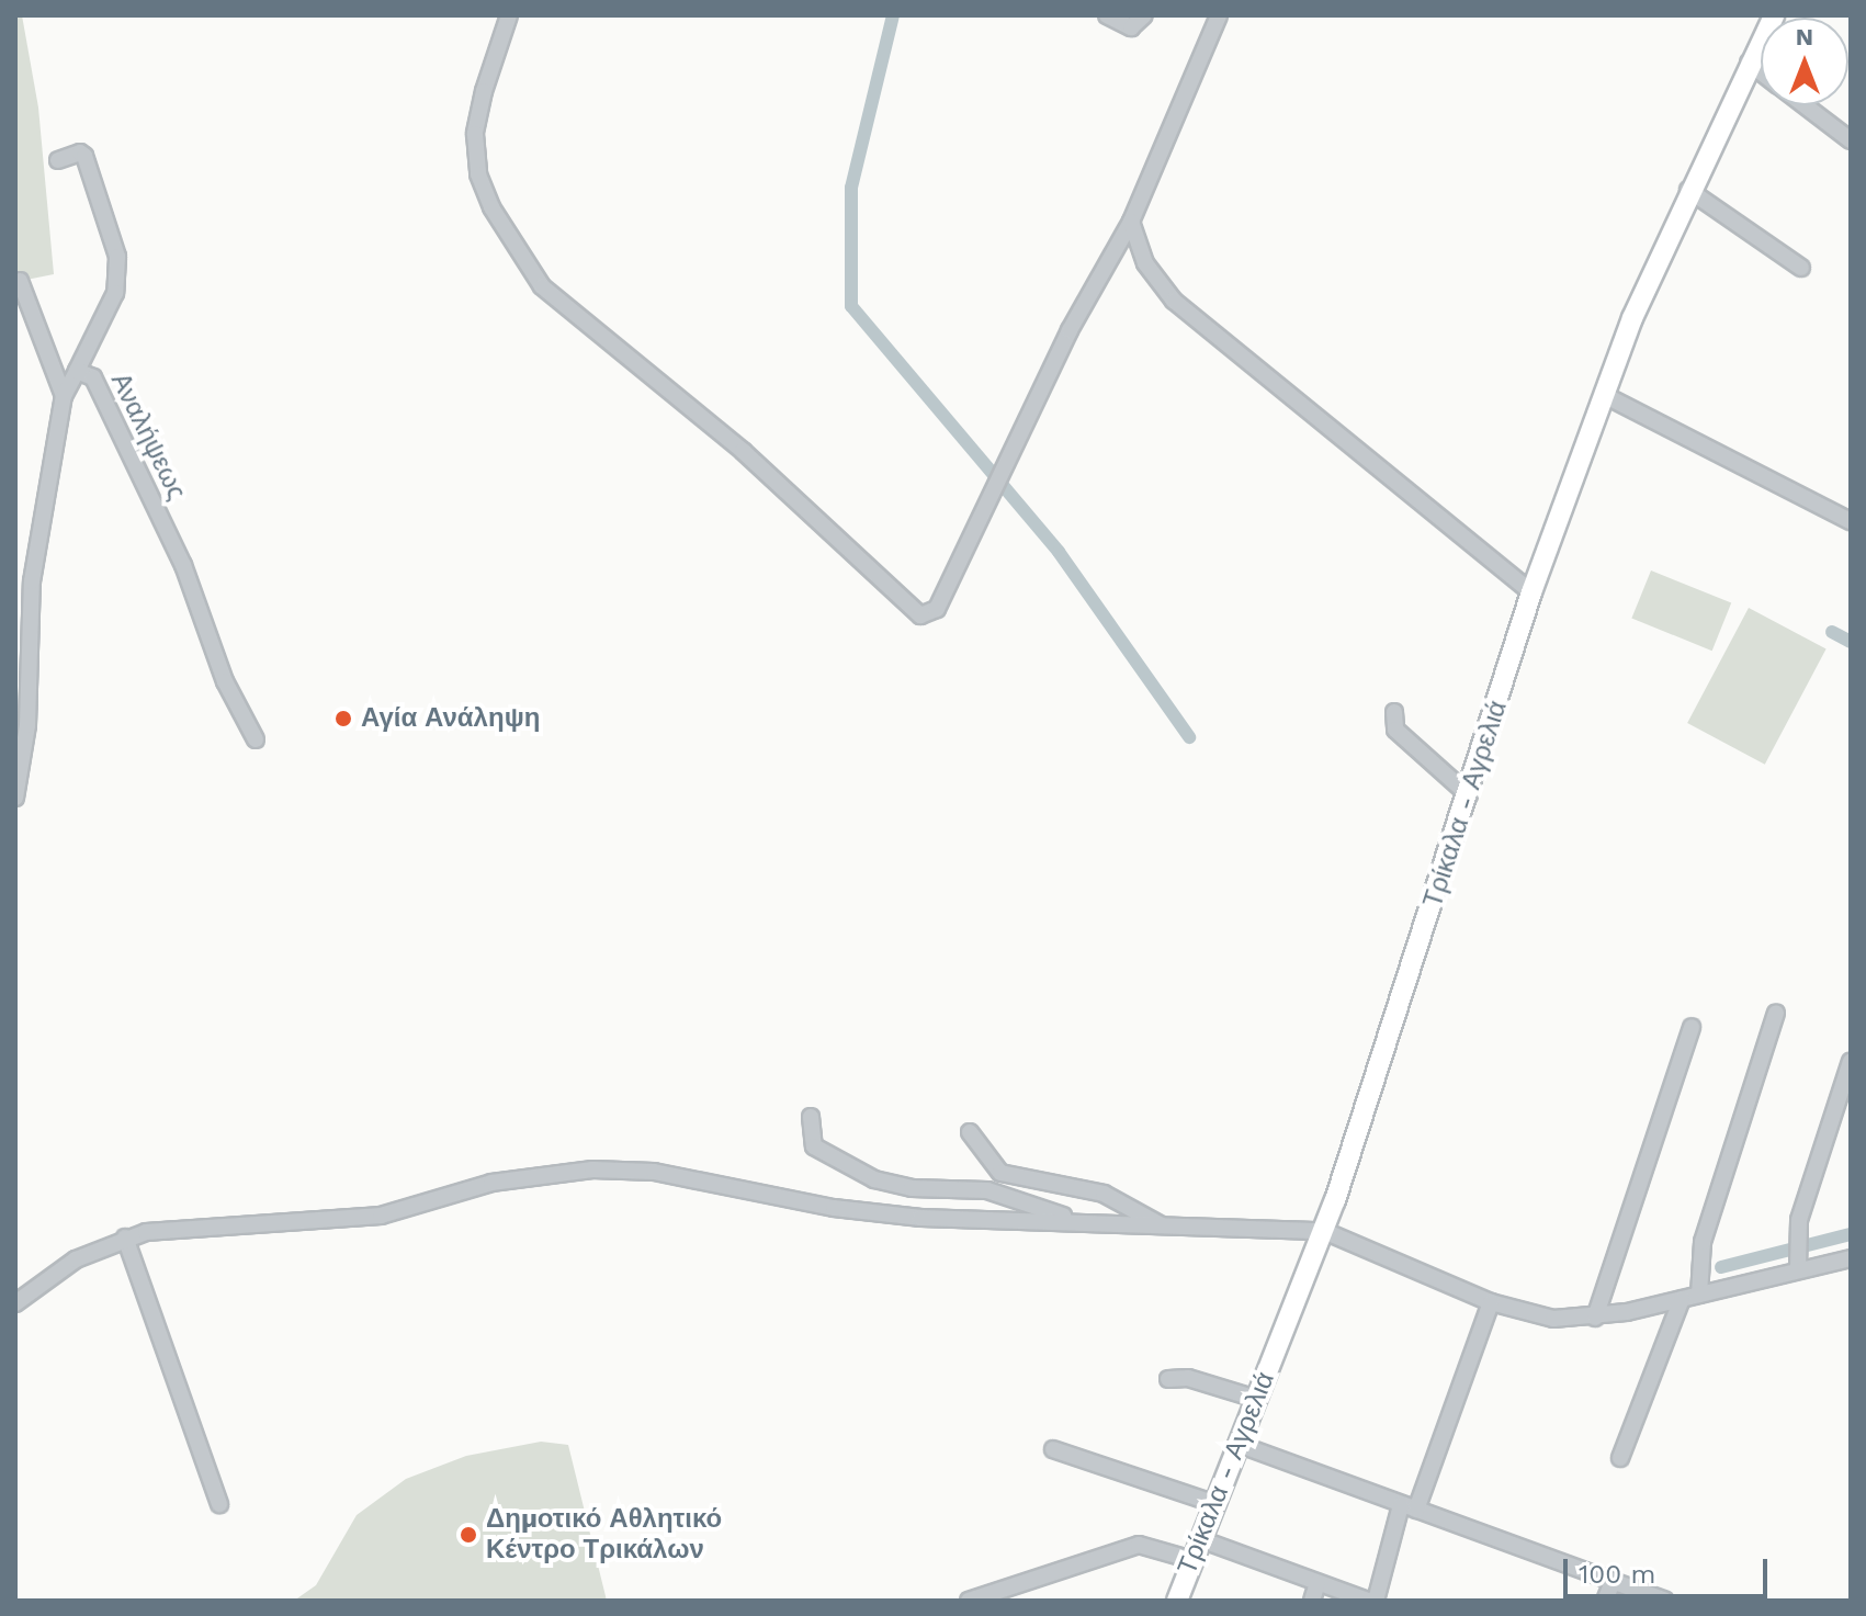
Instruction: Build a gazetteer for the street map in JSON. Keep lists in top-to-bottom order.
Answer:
{
  "streets": {
    "main road": ["Τρίκαλα - Αγρελιά"],
    "street": ["Αναλήψεως"]
  },
  "places": ["Αγία Ανάληψη", "Δημοτικό Αθλητικό Κέντρο Τρικάλων"],
  "scale_bar": "100 m",
  "north": "top"
}
